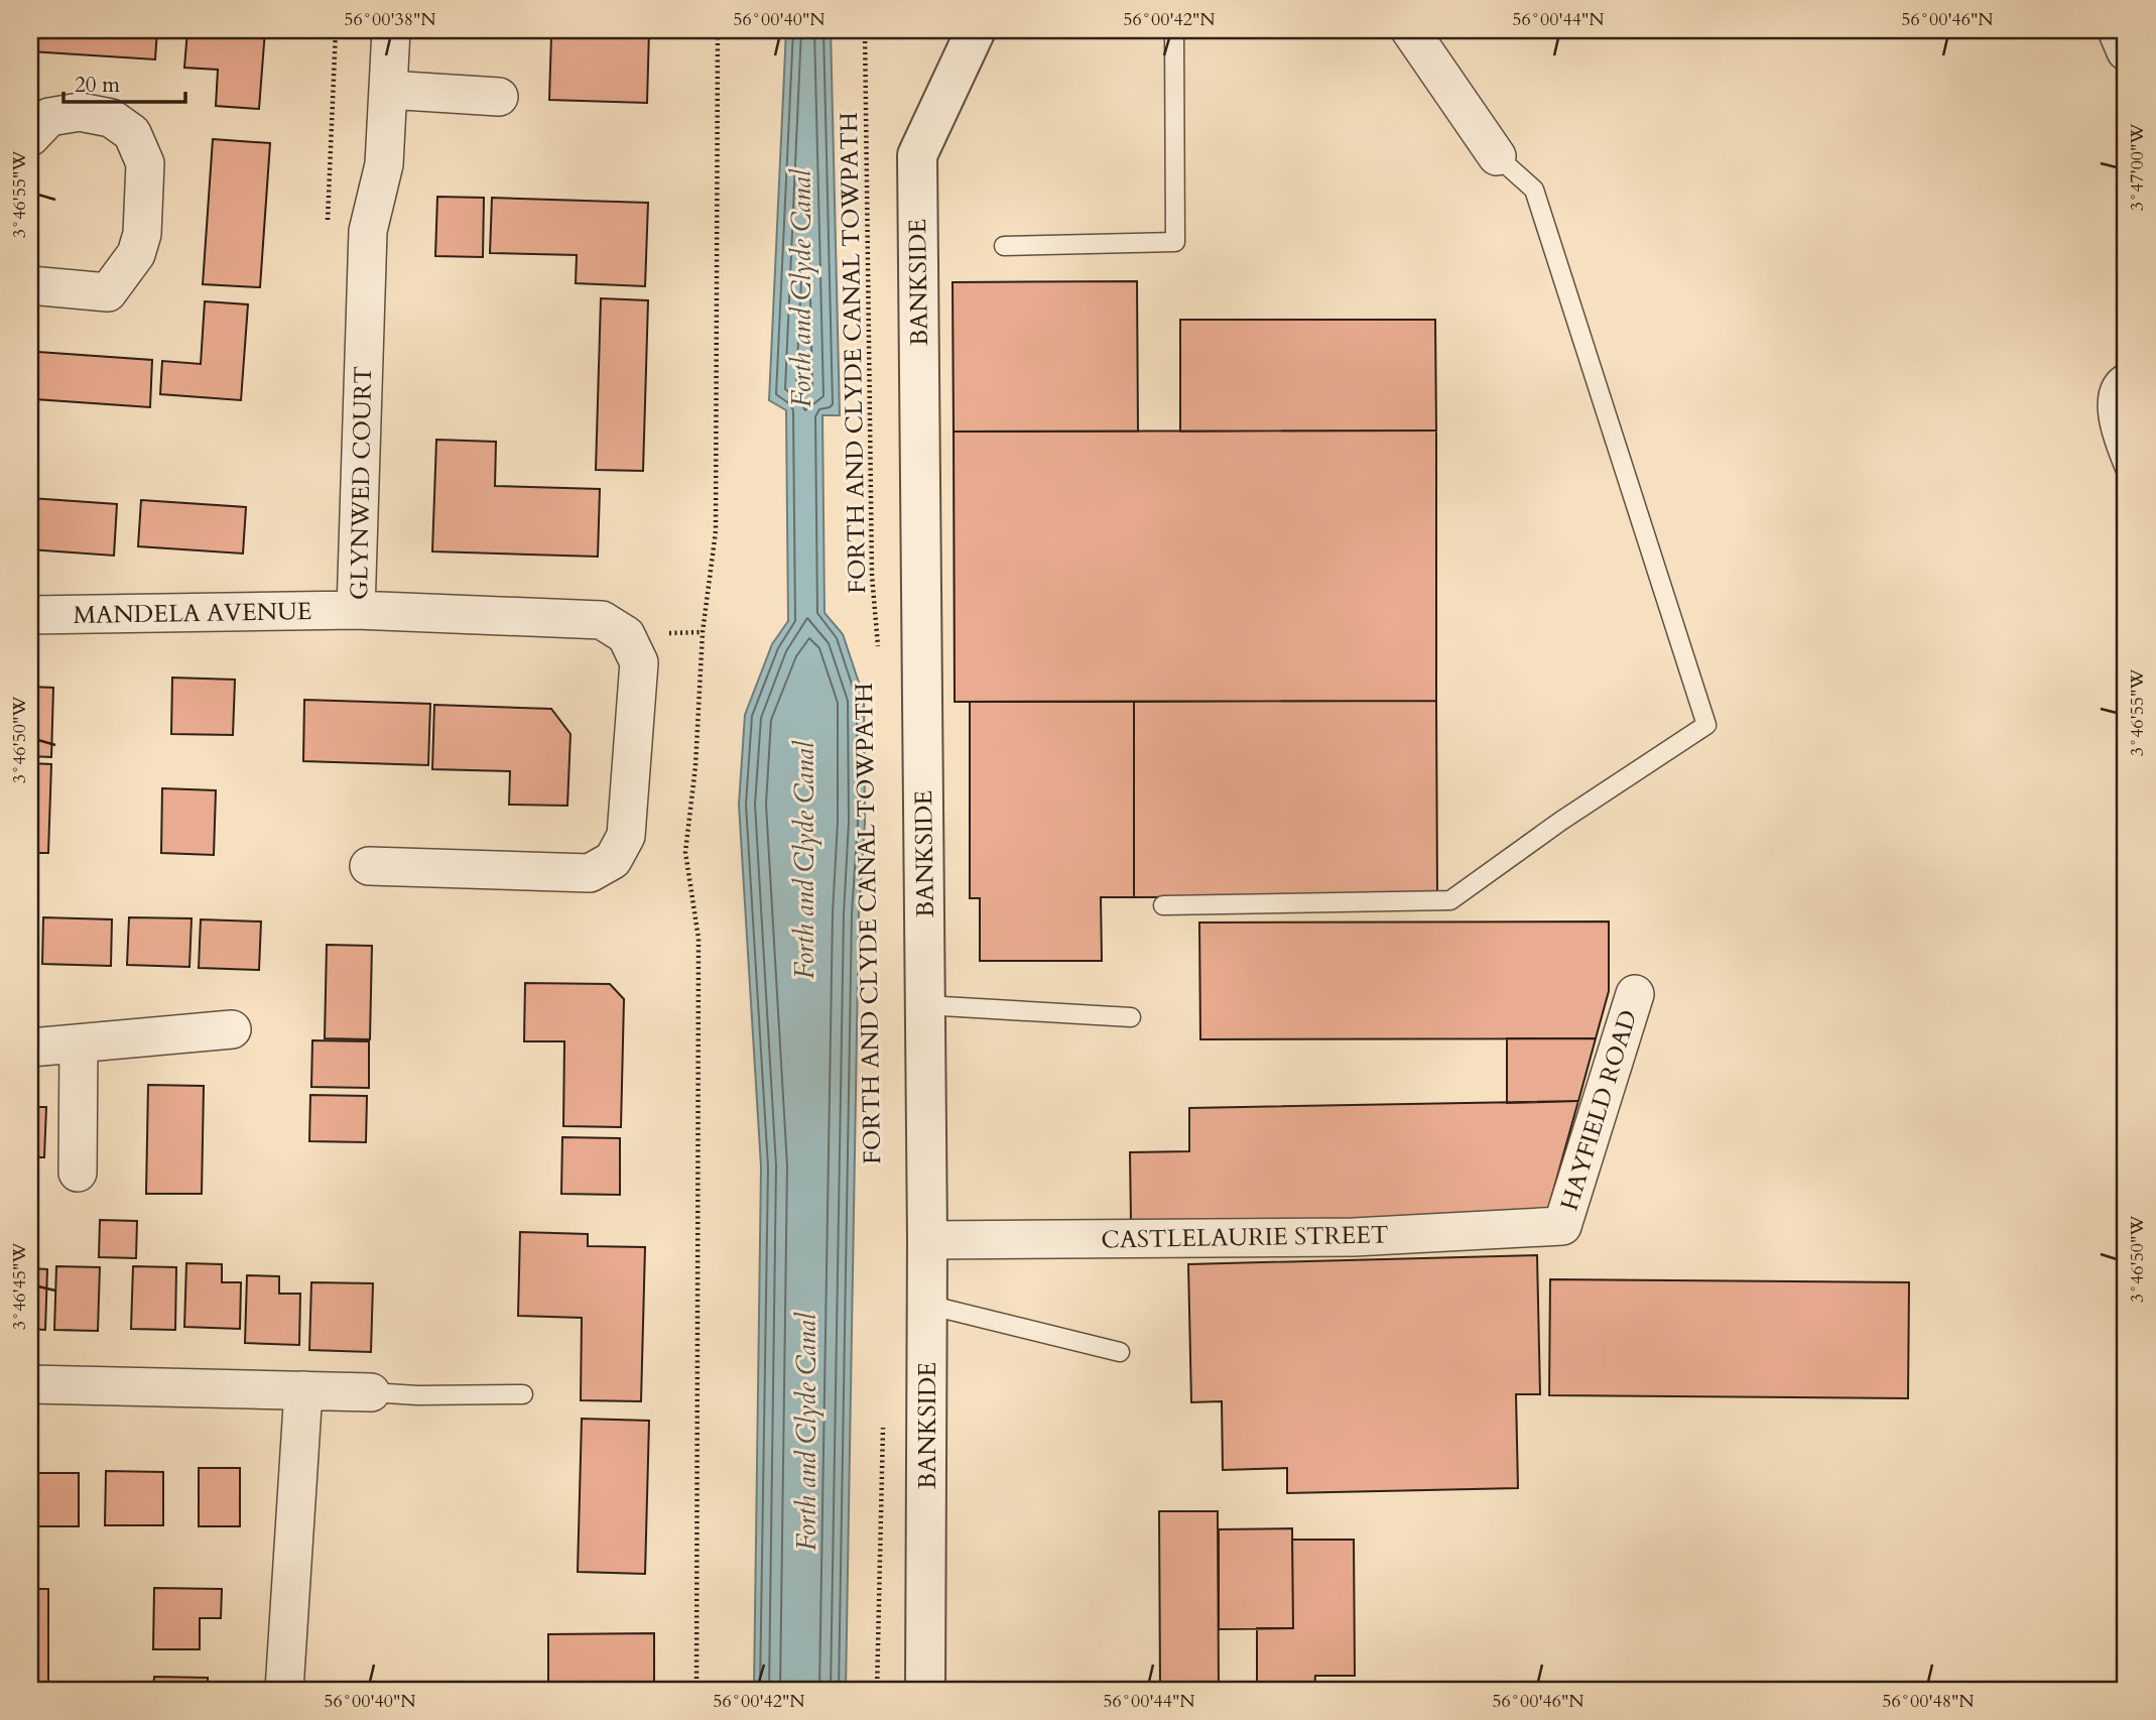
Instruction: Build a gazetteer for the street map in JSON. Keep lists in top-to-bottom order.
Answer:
{
  "streets": {
    "street": [
      "BANKSIDE",
      "GLYNWED COURT",
      "MANDELA AVENUE",
      "HAYFIELD ROAD",
      "CASTLELAURIE STREET"
    ],
    "path": ["FORTH AND CLYDE CANAL TOWPATH"]
  },
  "crossings": [
    ["BANKSIDE", "CASTLELAURIE STREET"],
    ["GLYNWED COURT", "MANDELA AVENUE"],
    ["HAYFIELD ROAD", "CASTLELAURIE STREET"]
  ],
  "water": ["Forth and Clyde Canal"],
  "scale_bar": "20 m",
  "coordinates": [
    "56°00'38\"N",
    "56°00'40\"N",
    "56°00'42\"N",
    "56°00'44\"N",
    "56°00'46\"N",
    "3°47'00\"W",
    "3°46'55\"W",
    "3°46'50\"W",
    "3°46'45\"W",
    "56°00'48\"N"
  ]
}
